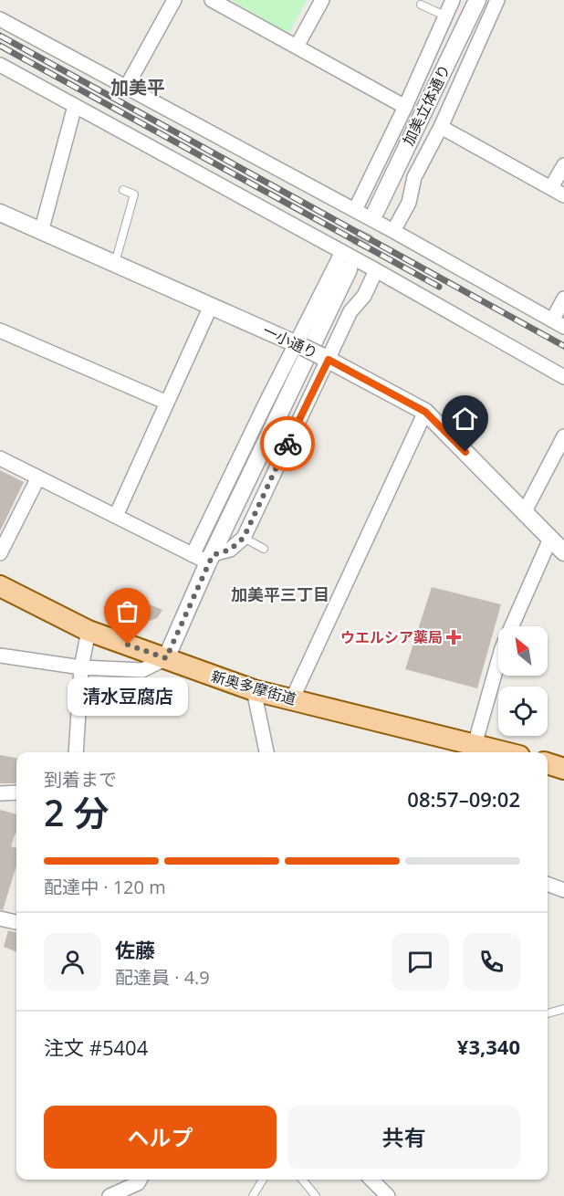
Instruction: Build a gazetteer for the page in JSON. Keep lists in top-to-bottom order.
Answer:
{
  "streets": {
    "main road": ["新奥多摩街道"],
    "street": ["加美立体通り", "一小通り"]
  },
  "districts": ["加美平", "加美平三丁目"],
  "places": {
    "health": ["ウエルシア薬局"],
    "other": ["清水豆腐店"]
  },
  "north": "top left",
  "page": {
    "bubble": "清水豆腐店",
    "heading": ["2 分", "到着まで", "08:57–09:02"],
    "panel": [
      "佐藤",
      "配達員 · 4.9",
      "注文 #5404",
      "¥3,340"
    ],
    "bar": "配達中 · 120 m",
    "buttons": ["ヘルプ", "共有"]
  }
}
